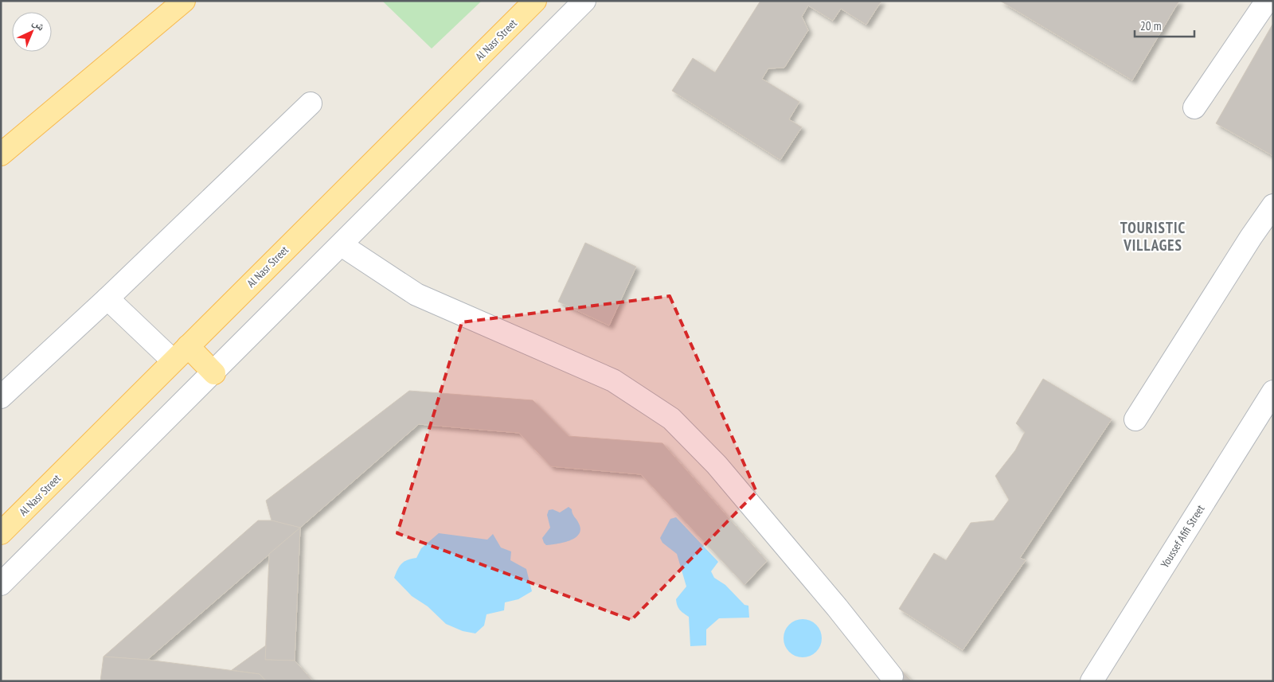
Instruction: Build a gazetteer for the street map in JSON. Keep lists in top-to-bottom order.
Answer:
{
  "streets": {
    "main road": ["Al Nasr Street"],
    "street": ["Youssef Afifi Street"]
  },
  "districts": ["TOURISTIC VILLAGES"],
  "scale_bar": "20 m",
  "north": "top right"
}
